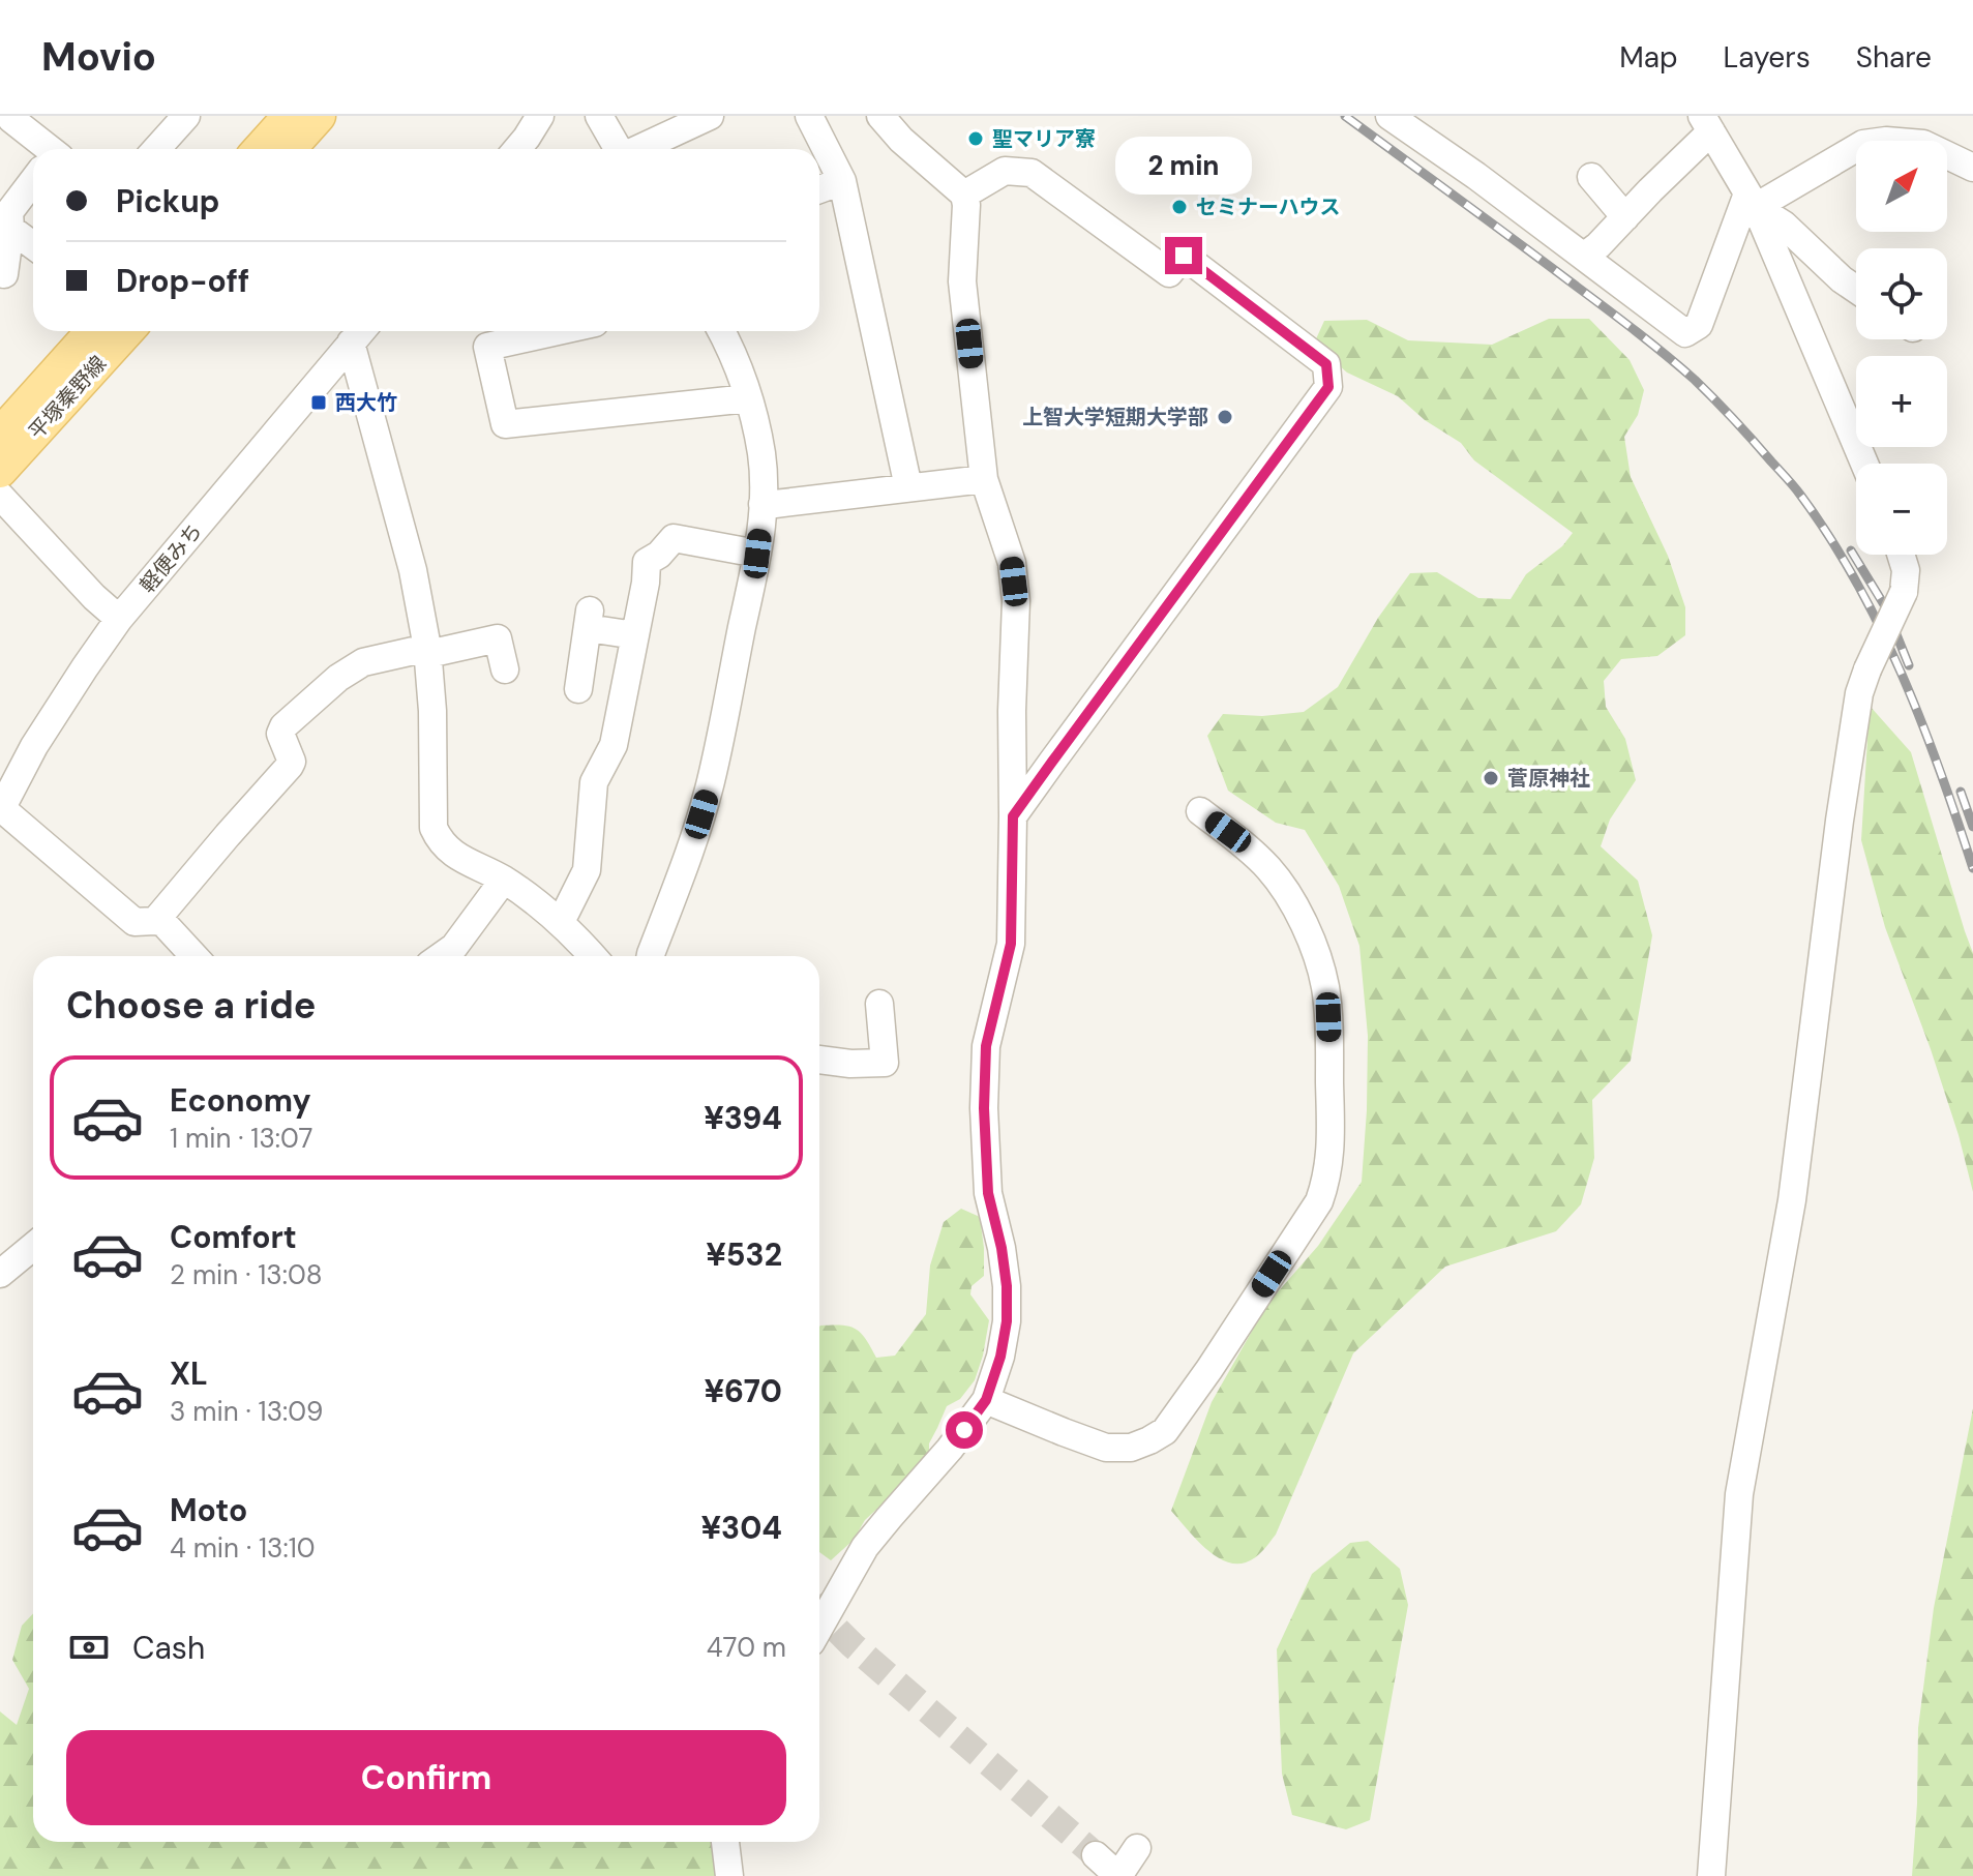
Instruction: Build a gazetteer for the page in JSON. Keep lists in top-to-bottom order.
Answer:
{
  "streets": {
    "main road": ["平塚秦野線"],
    "street": ["軽便みち"]
  },
  "places": {
    "other": [
      "聖マリア寮",
      "セミナーハウス",
      "上智大学短期大学部",
      "菅原神社"
    ],
    "transit": ["西大竹"]
  },
  "north": "top right",
  "page": {
    "header": "Movio",
    "nav": ["Map", "Layers", "Share"],
    "bubble": "2 min",
    "map_buttons": ["+", "−"],
    "banner": ["Pickup", "Drop-off"],
    "heading": "Choose a ride",
    "list": [
      {
        "name": "Economy",
        "note": "1 min · 13:07",
        "value": "¥394"
      },
      {
        "name": "Comfort",
        "note": "2 min · 13:08",
        "value": "¥532"
      },
      {
        "name": "XL",
        "note": "3 min · 13:09",
        "value": "¥670"
      },
      {
        "name": "Moto",
        "note": "4 min · 13:10",
        "value": "¥304"
      }
    ],
    "pay": ["Cash", "470 m"],
    "buttons": "Confirm"
  }
}
